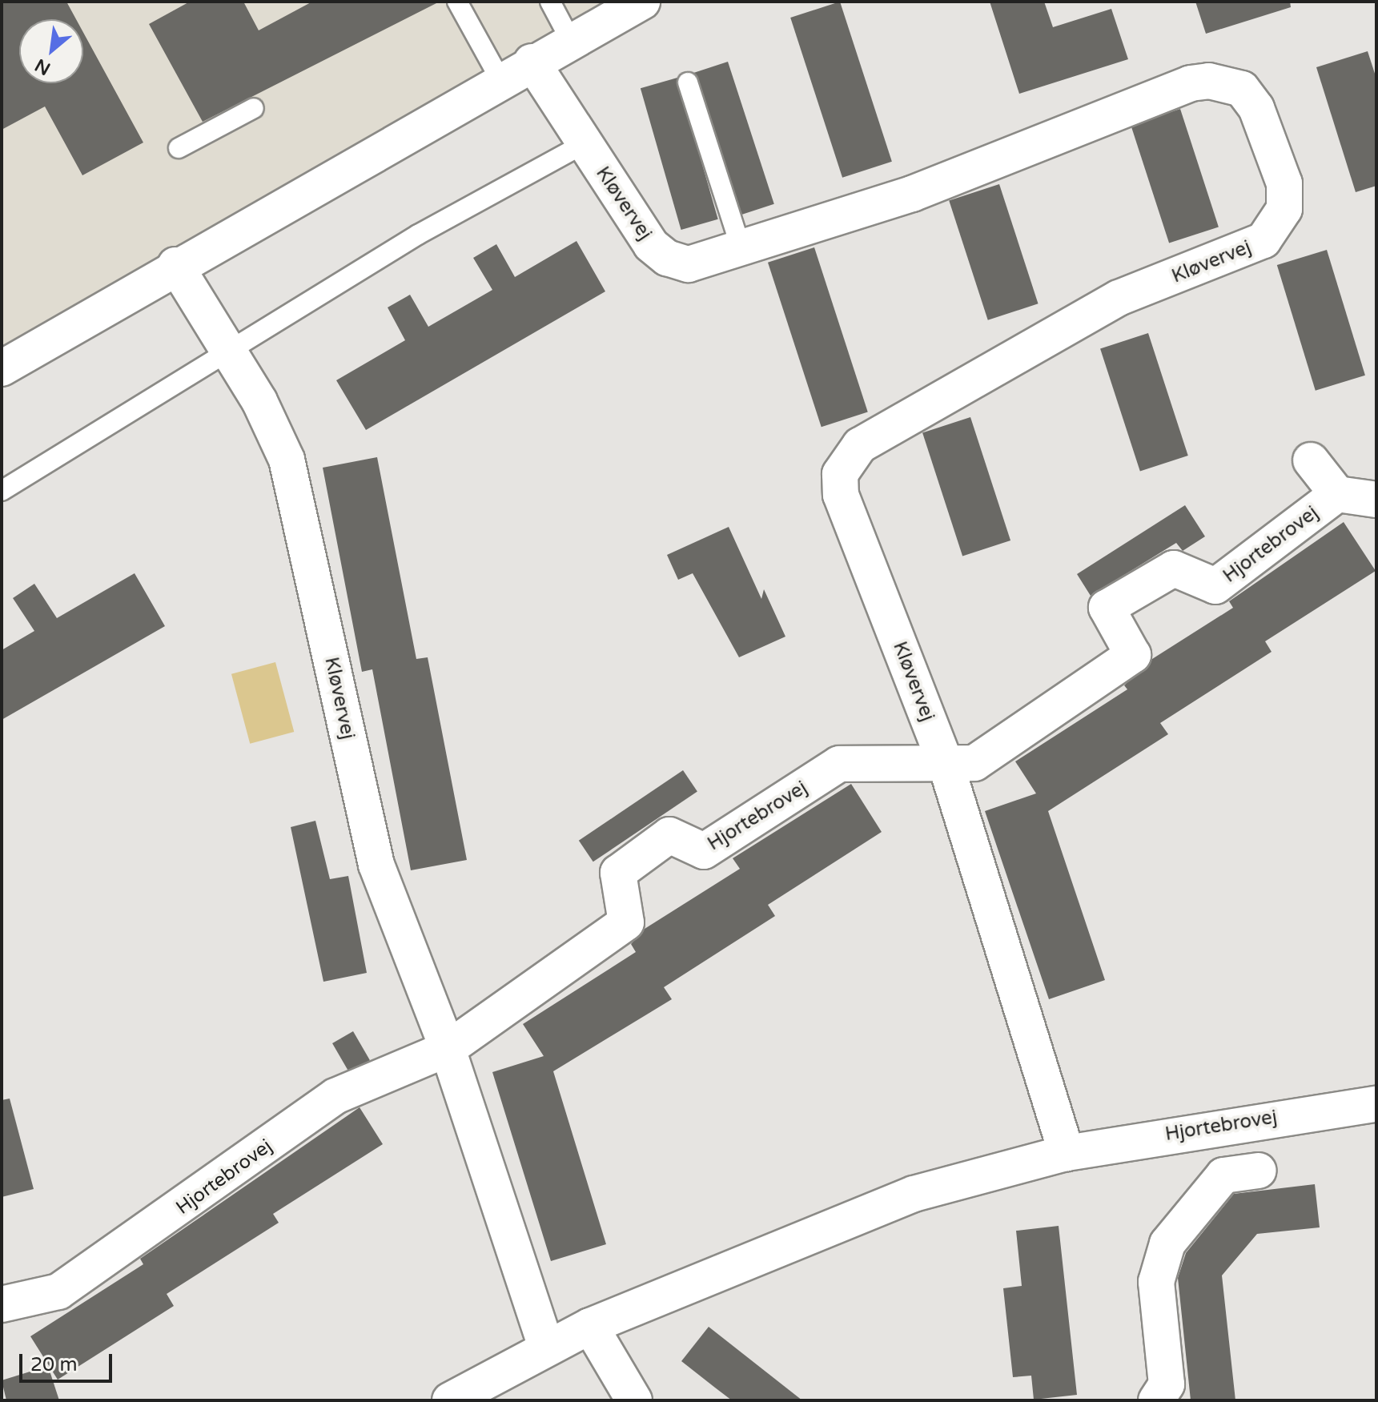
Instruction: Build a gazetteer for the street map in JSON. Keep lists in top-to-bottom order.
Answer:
{
  "streets": {
    "street": ["Kløvervej", "Hjortebrovej"]
  },
  "crossings": [
    ["Kløvervej", "Hjortebrovej"]
  ],
  "scale_bar": "20 m",
  "north": "bottom left"
}
